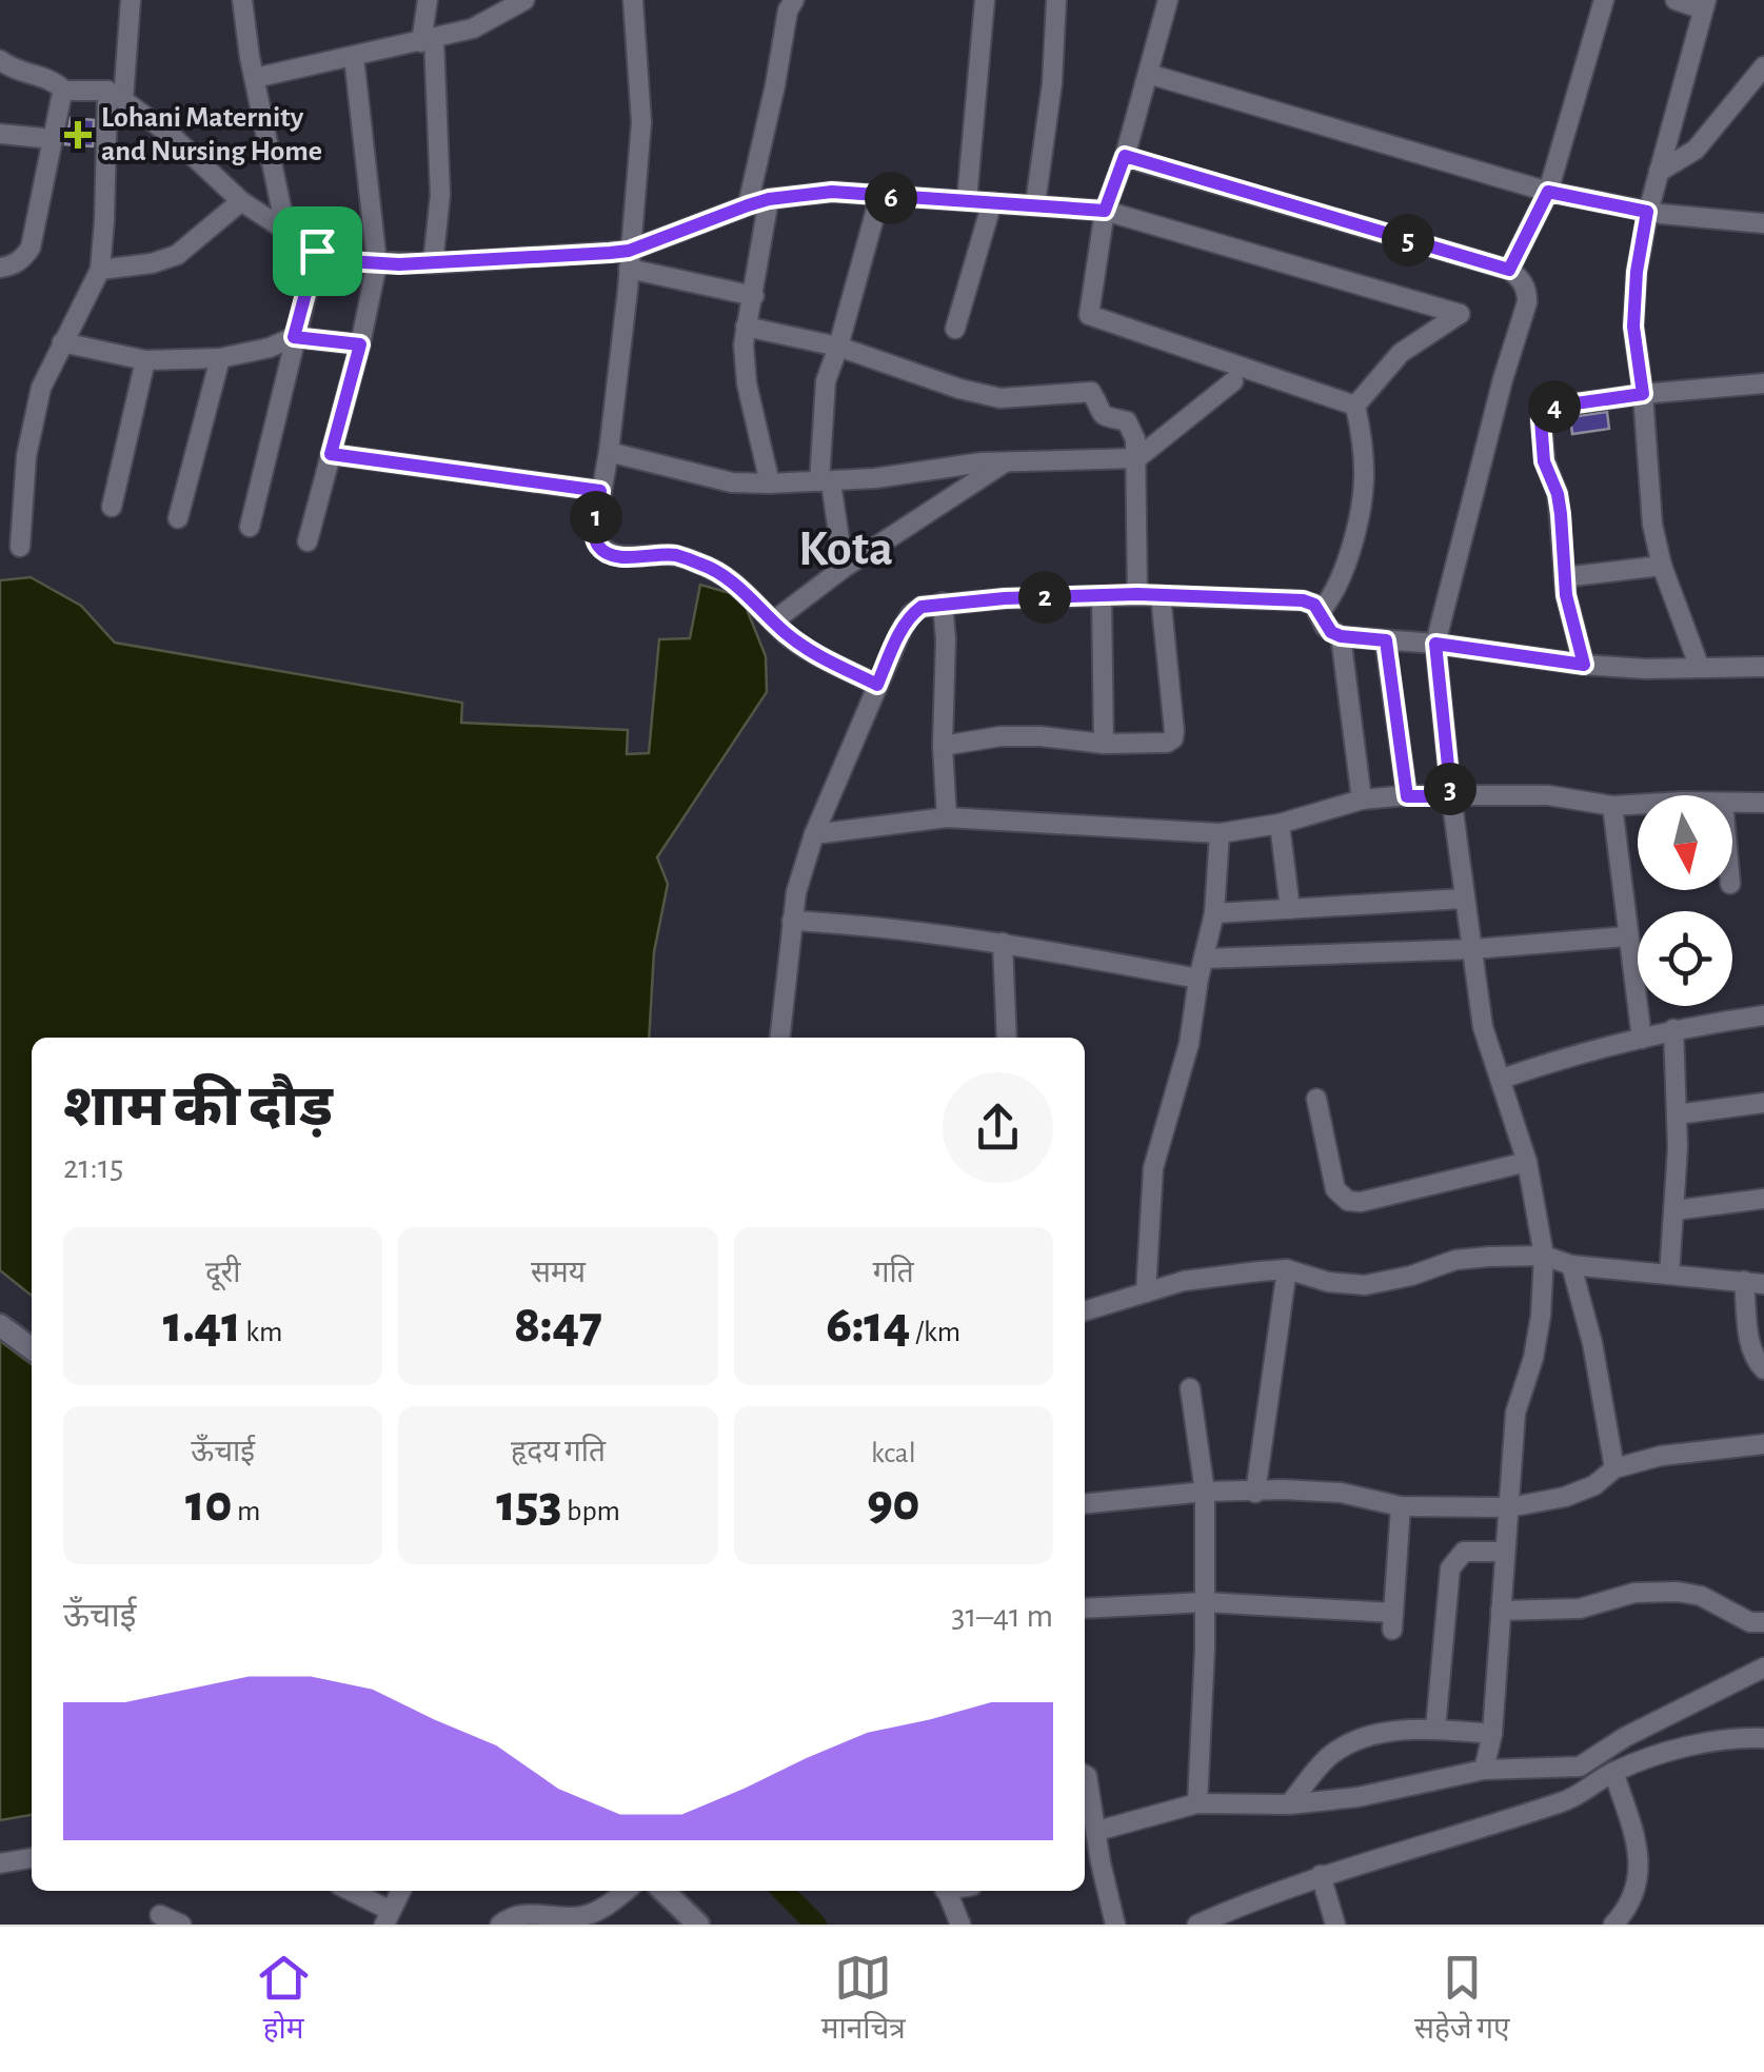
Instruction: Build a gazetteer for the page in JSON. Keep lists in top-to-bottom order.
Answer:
{
  "districts": ["Kota"],
  "places": {
    "health": ["Lohani Maternity and Nursing Home"]
  },
  "north": "bottom",
  "page": {
    "pins": [
      "6",
      "5",
      "4",
      "1",
      "2",
      "3"
    ],
    "heading": ["शाम की दौड़", "21:15"],
    "stats": [
      ["दूरी", "1.41 km"],
      ["समय", "8:47"],
      ["गति", "6:14 /km"],
      ["ऊँचाई", "10 m"],
      ["हृदय गति", "153 bpm"],
      ["kcal", "90"]
    ],
    "chart": ["ऊँचाई", "31–41 m"],
    "tabs": ["होम", "मानचित्र", "सहेजे गए"]
  }
}
